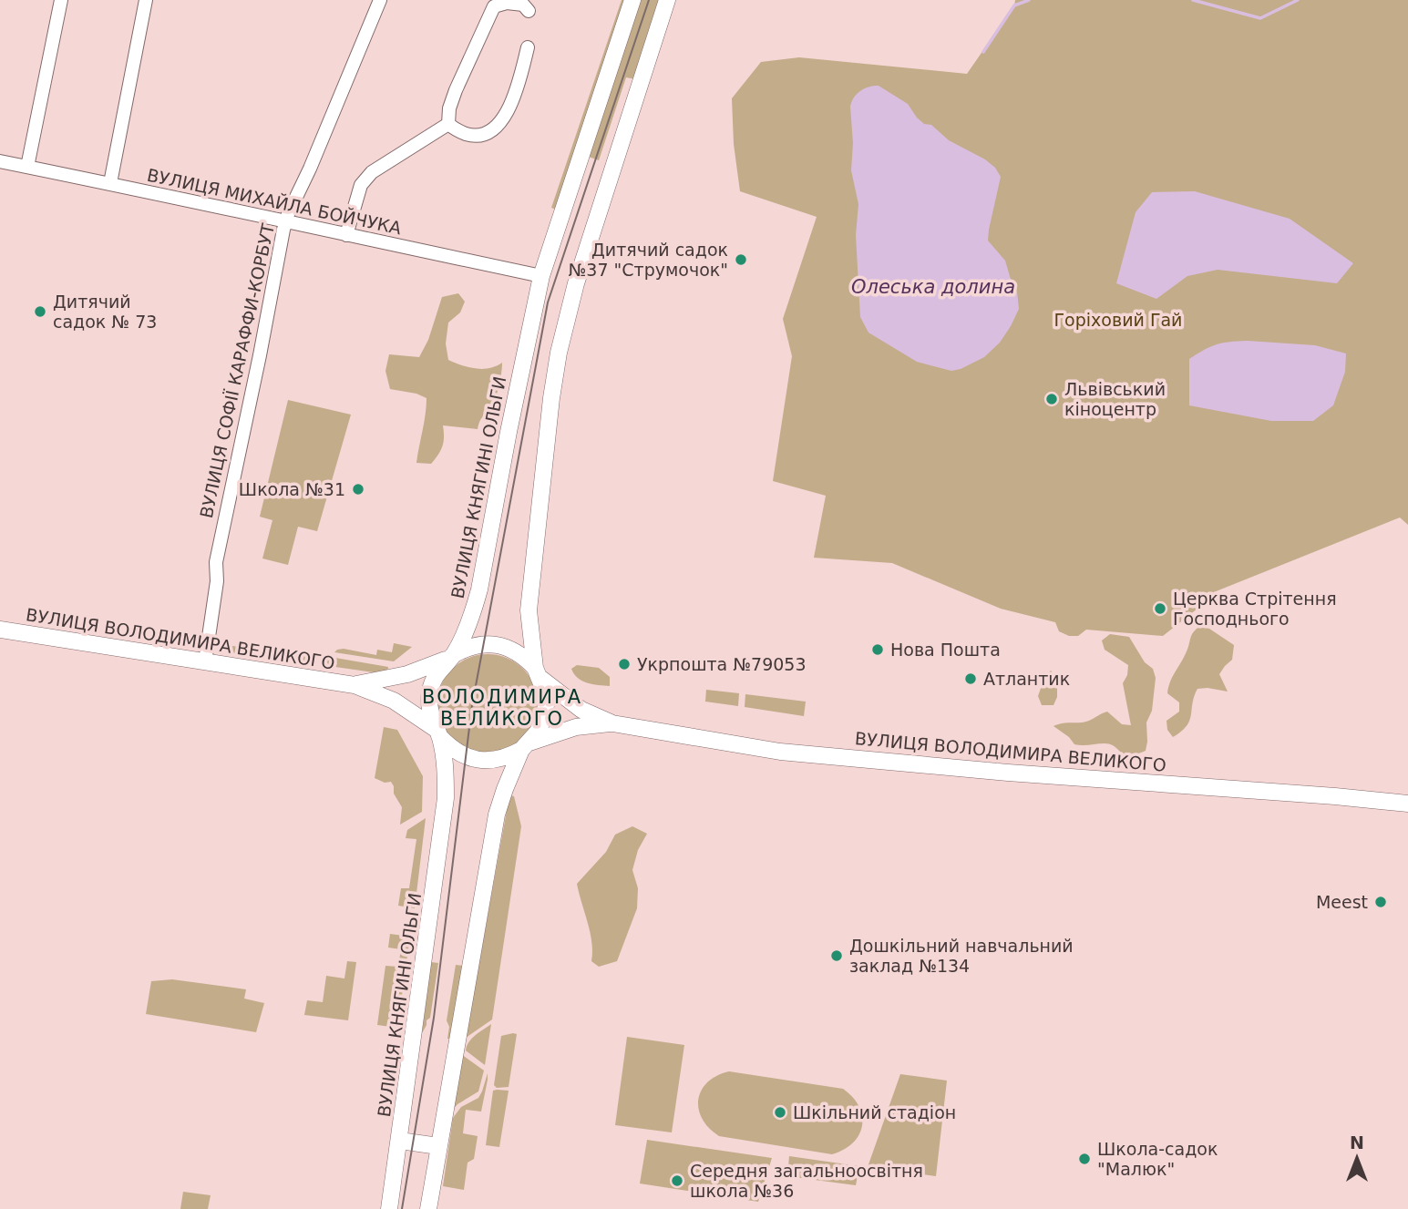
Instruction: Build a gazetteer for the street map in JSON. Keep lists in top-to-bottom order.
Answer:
{
  "streets": {
    "main road": ["ВУЛИЦЯ КНЯГИНІ ОЛЬГИ", "ВУЛИЦЯ ВОЛОДИМИРА ВЕЛИКОГО"],
    "street": ["ВУЛИЦЯ МИХАЙЛА БОЙЧУКА", "ВУЛИЦЯ СОФІЇ КАРАФФИ-КОРБУТ"]
  },
  "crossings": [
    ["ВУЛИЦЯ МИХАЙЛА БОЙЧУКА", "ВУЛИЦЯ СОФІЇ КАРАФФИ-КОРБУТ"],
    ["ВУЛИЦЯ МИХАЙЛА БОЙЧУКА", "ВУЛИЦЯ КНЯГИНІ ОЛЬГИ"],
    ["ВУЛИЦЯ СОФІЇ КАРАФФИ-КОРБУТ", "ВУЛИЦЯ ВОЛОДИМИРА ВЕЛИКОГО"],
    ["ВУЛИЦЯ КНЯГИНІ ОЛЬГИ", "ВУЛИЦЯ ВОЛОДИМИРА ВЕЛИКОГО"]
  ],
  "districts": ["ВОЛОДИМИРА ВЕЛИКОГО"],
  "water": ["Олеська долина"],
  "parks": ["Горіховий Гай"],
  "places": [
    "Дитячий садок №37 \"Струмочок\"",
    "Дитячий садок № 73",
    "Львівський кіноцентр",
    "Школа №31",
    "Церква Стрітення Господнього",
    "Нова Пошта",
    "Укрпошта №79053",
    "Атлантик",
    "Meest",
    "Дошкільний навчальний заклад №134",
    "Шкільний стадіон",
    "Школа-садок \"Малюк\"",
    "Середня загальноосвітня школа №36"
  ],
  "north": "top"
}
